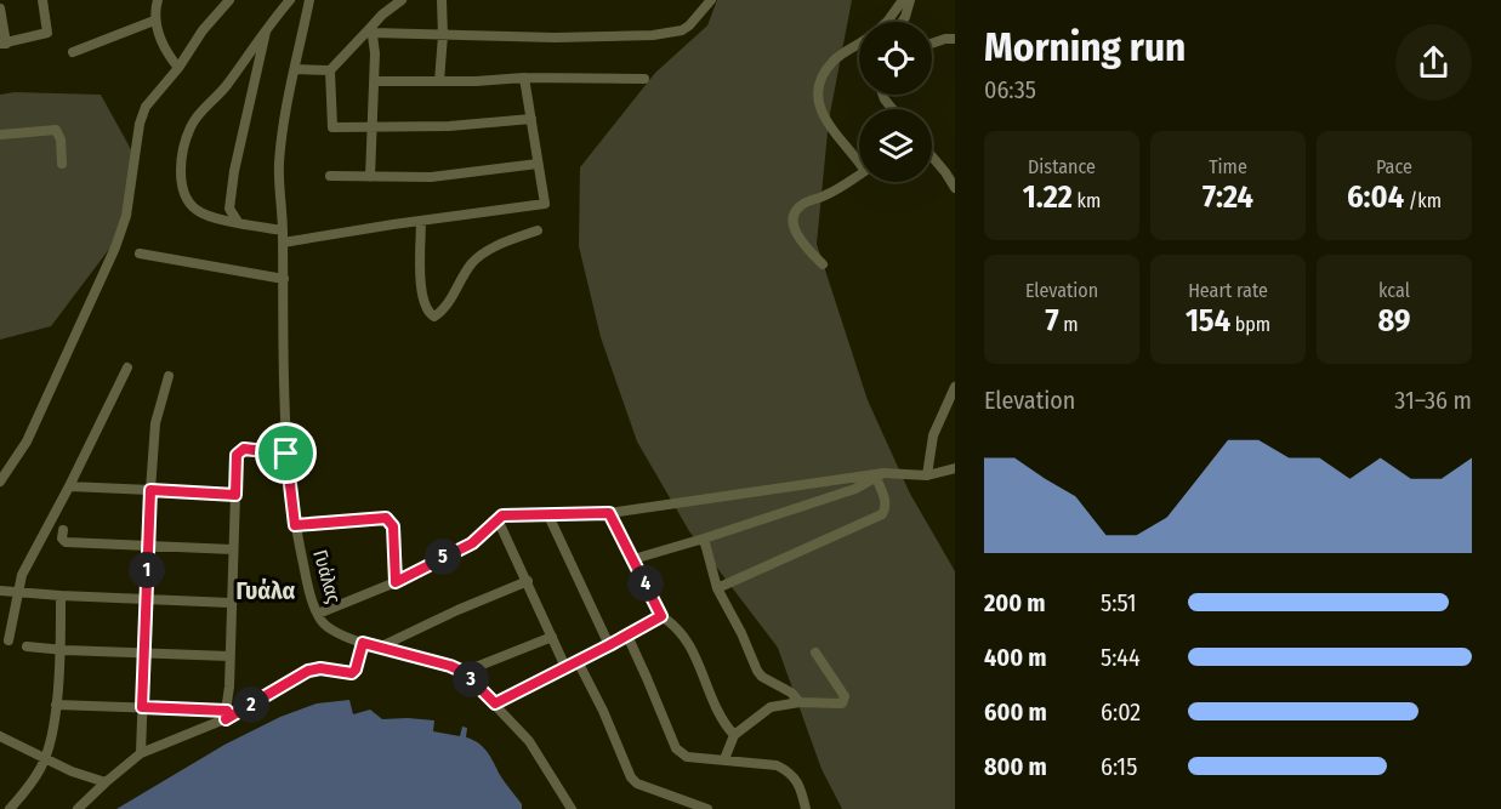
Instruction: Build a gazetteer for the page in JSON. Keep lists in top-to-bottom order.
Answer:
{
  "streets": {
    "street": ["Γυάλας"]
  },
  "districts": ["Γυάλα"],
  "page": {
    "heading": ["Morning run", "06:35"],
    "stats": [
      ["Distance", "1.22 km"],
      ["Time", "7:24"],
      ["Pace", "6:04 /km"],
      ["Elevation", "7 m"],
      ["Heart rate", "154 bpm"],
      ["kcal", "89"]
    ],
    "chart": ["Elevation", "31–36 m"],
    "pins": [
      "5",
      "1",
      "4",
      "3",
      "2"
    ],
    "list": [
      {
        "name": "200 m",
        "note": "5:51"
      },
      {
        "name": "400 m",
        "note": "5:44"
      },
      {
        "name": "600 m",
        "note": "6:02"
      },
      {
        "name": "800 m",
        "note": "6:15"
      }
    ]
  }
}
